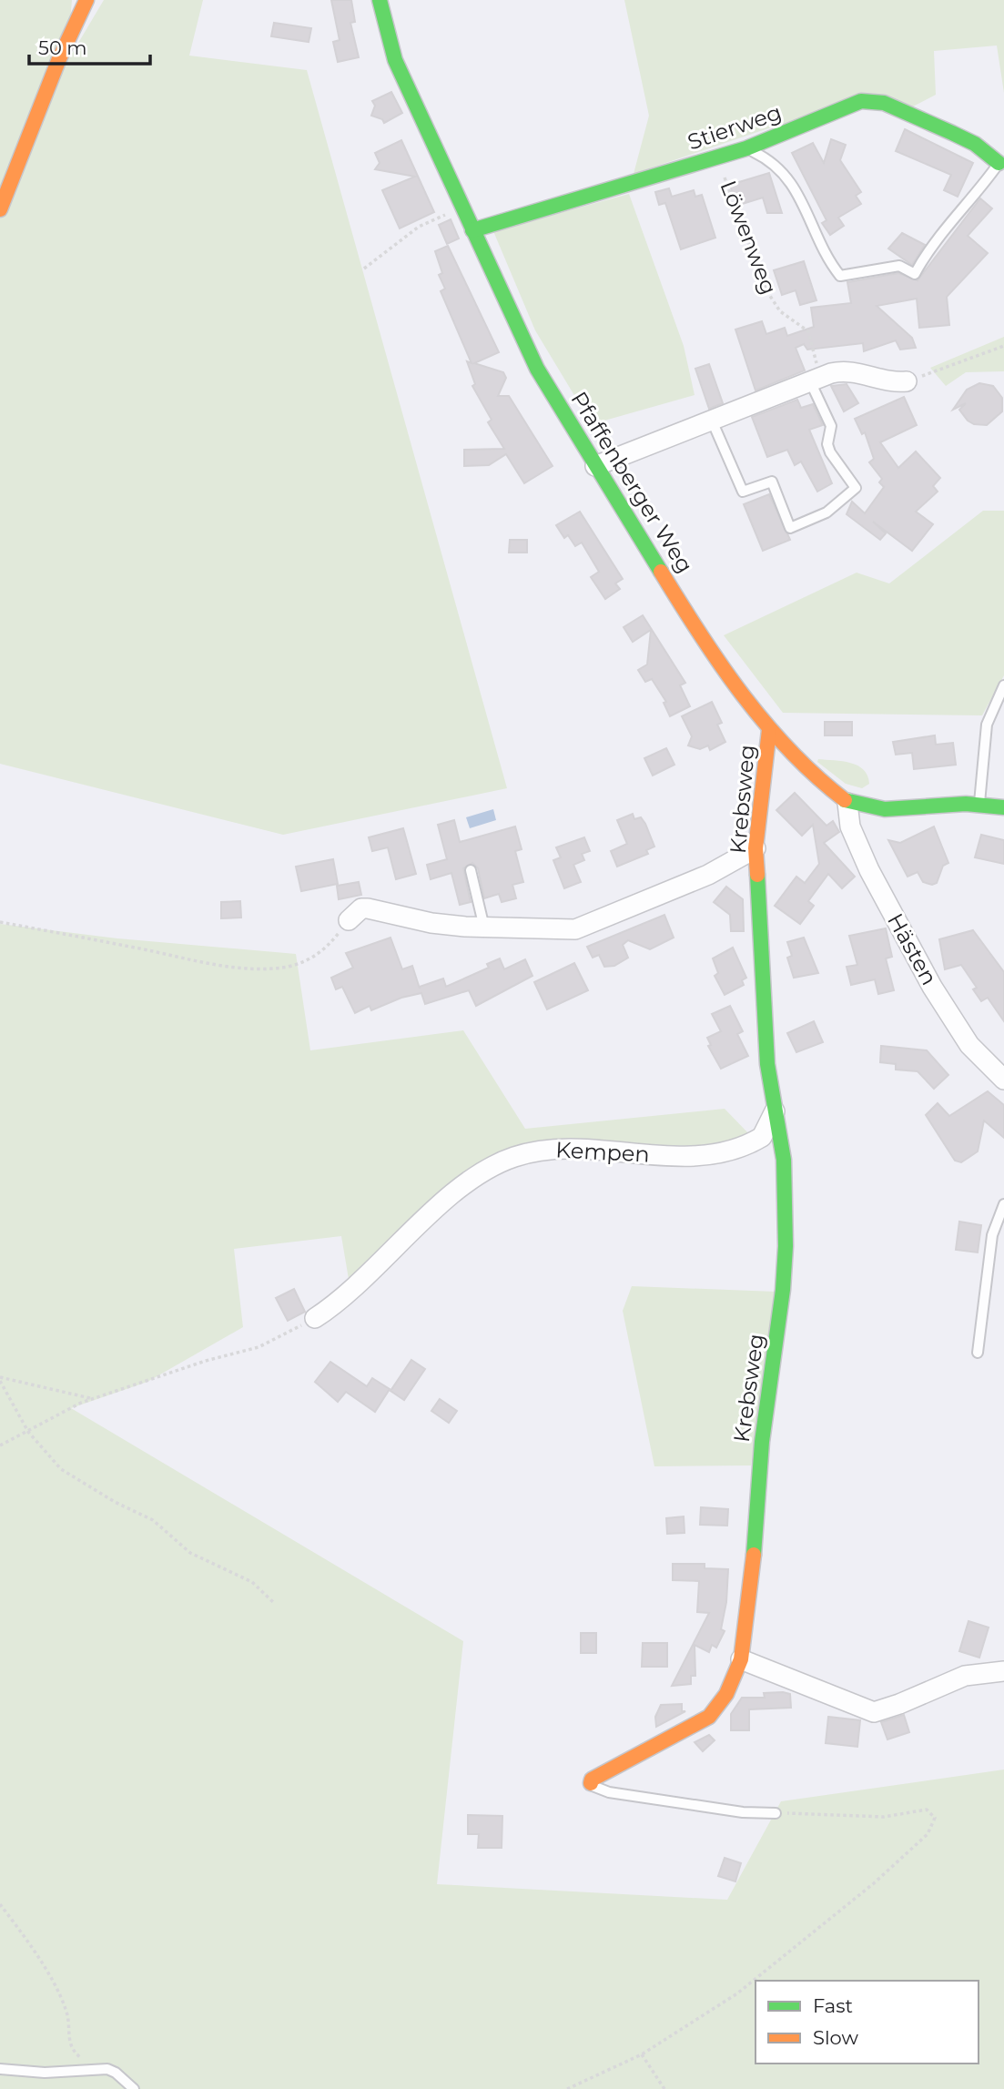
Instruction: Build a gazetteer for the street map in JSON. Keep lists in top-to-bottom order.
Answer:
{
  "streets": {
    "street": [
      "Stierweg",
      "Pfaffenberger Weg",
      "Krebsweg",
      "Hästen",
      "Kempen"
    ],
    "path": ["Löwenweg"]
  },
  "crossings": [
    ["Stierweg", "Löwenweg"],
    ["Stierweg", "Pfaffenberger Weg"],
    ["Pfaffenberger Weg", "Krebsweg"],
    ["Pfaffenberger Weg", "Hästen"],
    ["Krebsweg", "Kempen"]
  ],
  "legend": ["Fast", "Slow"],
  "scale_bar": "50 m"
}
